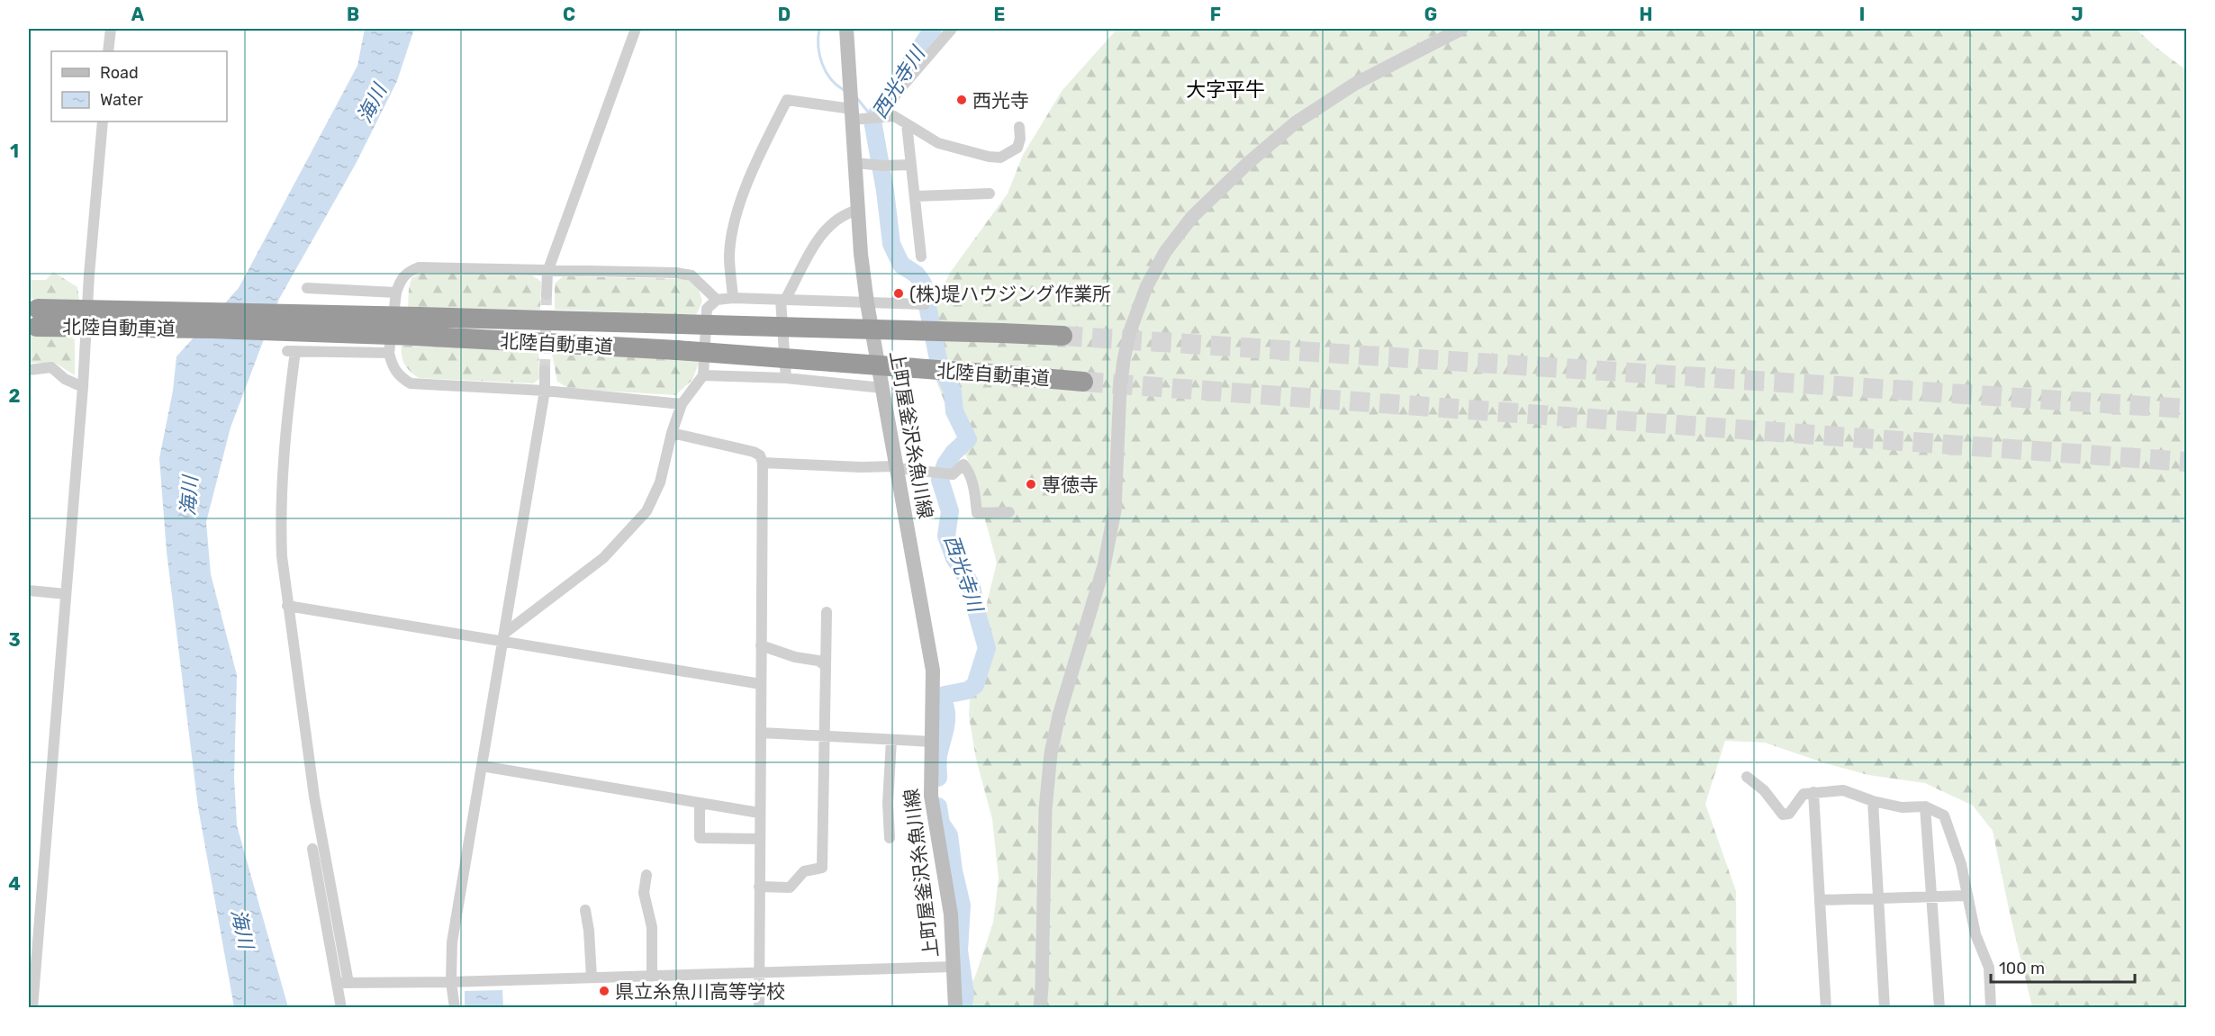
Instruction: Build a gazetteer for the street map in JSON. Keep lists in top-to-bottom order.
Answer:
{
  "streets": {
    "highway": ["北陸自動車道"],
    "main road": ["上町屋釜沢糸魚川線"]
  },
  "districts": ["大字平牛"],
  "water": ["西光寺川", "海川"],
  "places": [
    "西光寺",
    "(株)堤ハウジング作業所",
    "専徳寺",
    "県立糸魚川高等学校"
  ],
  "legend": ["Road", "Water"],
  "scale_bar": "100 m",
  "grid": {
    "columns": [
      "A",
      "B",
      "C",
      "D",
      "E",
      "F",
      "G",
      "H",
      "I",
      "J"
    ],
    "rows": [
      "1",
      "2",
      "3",
      "4"
    ]
  }
}
